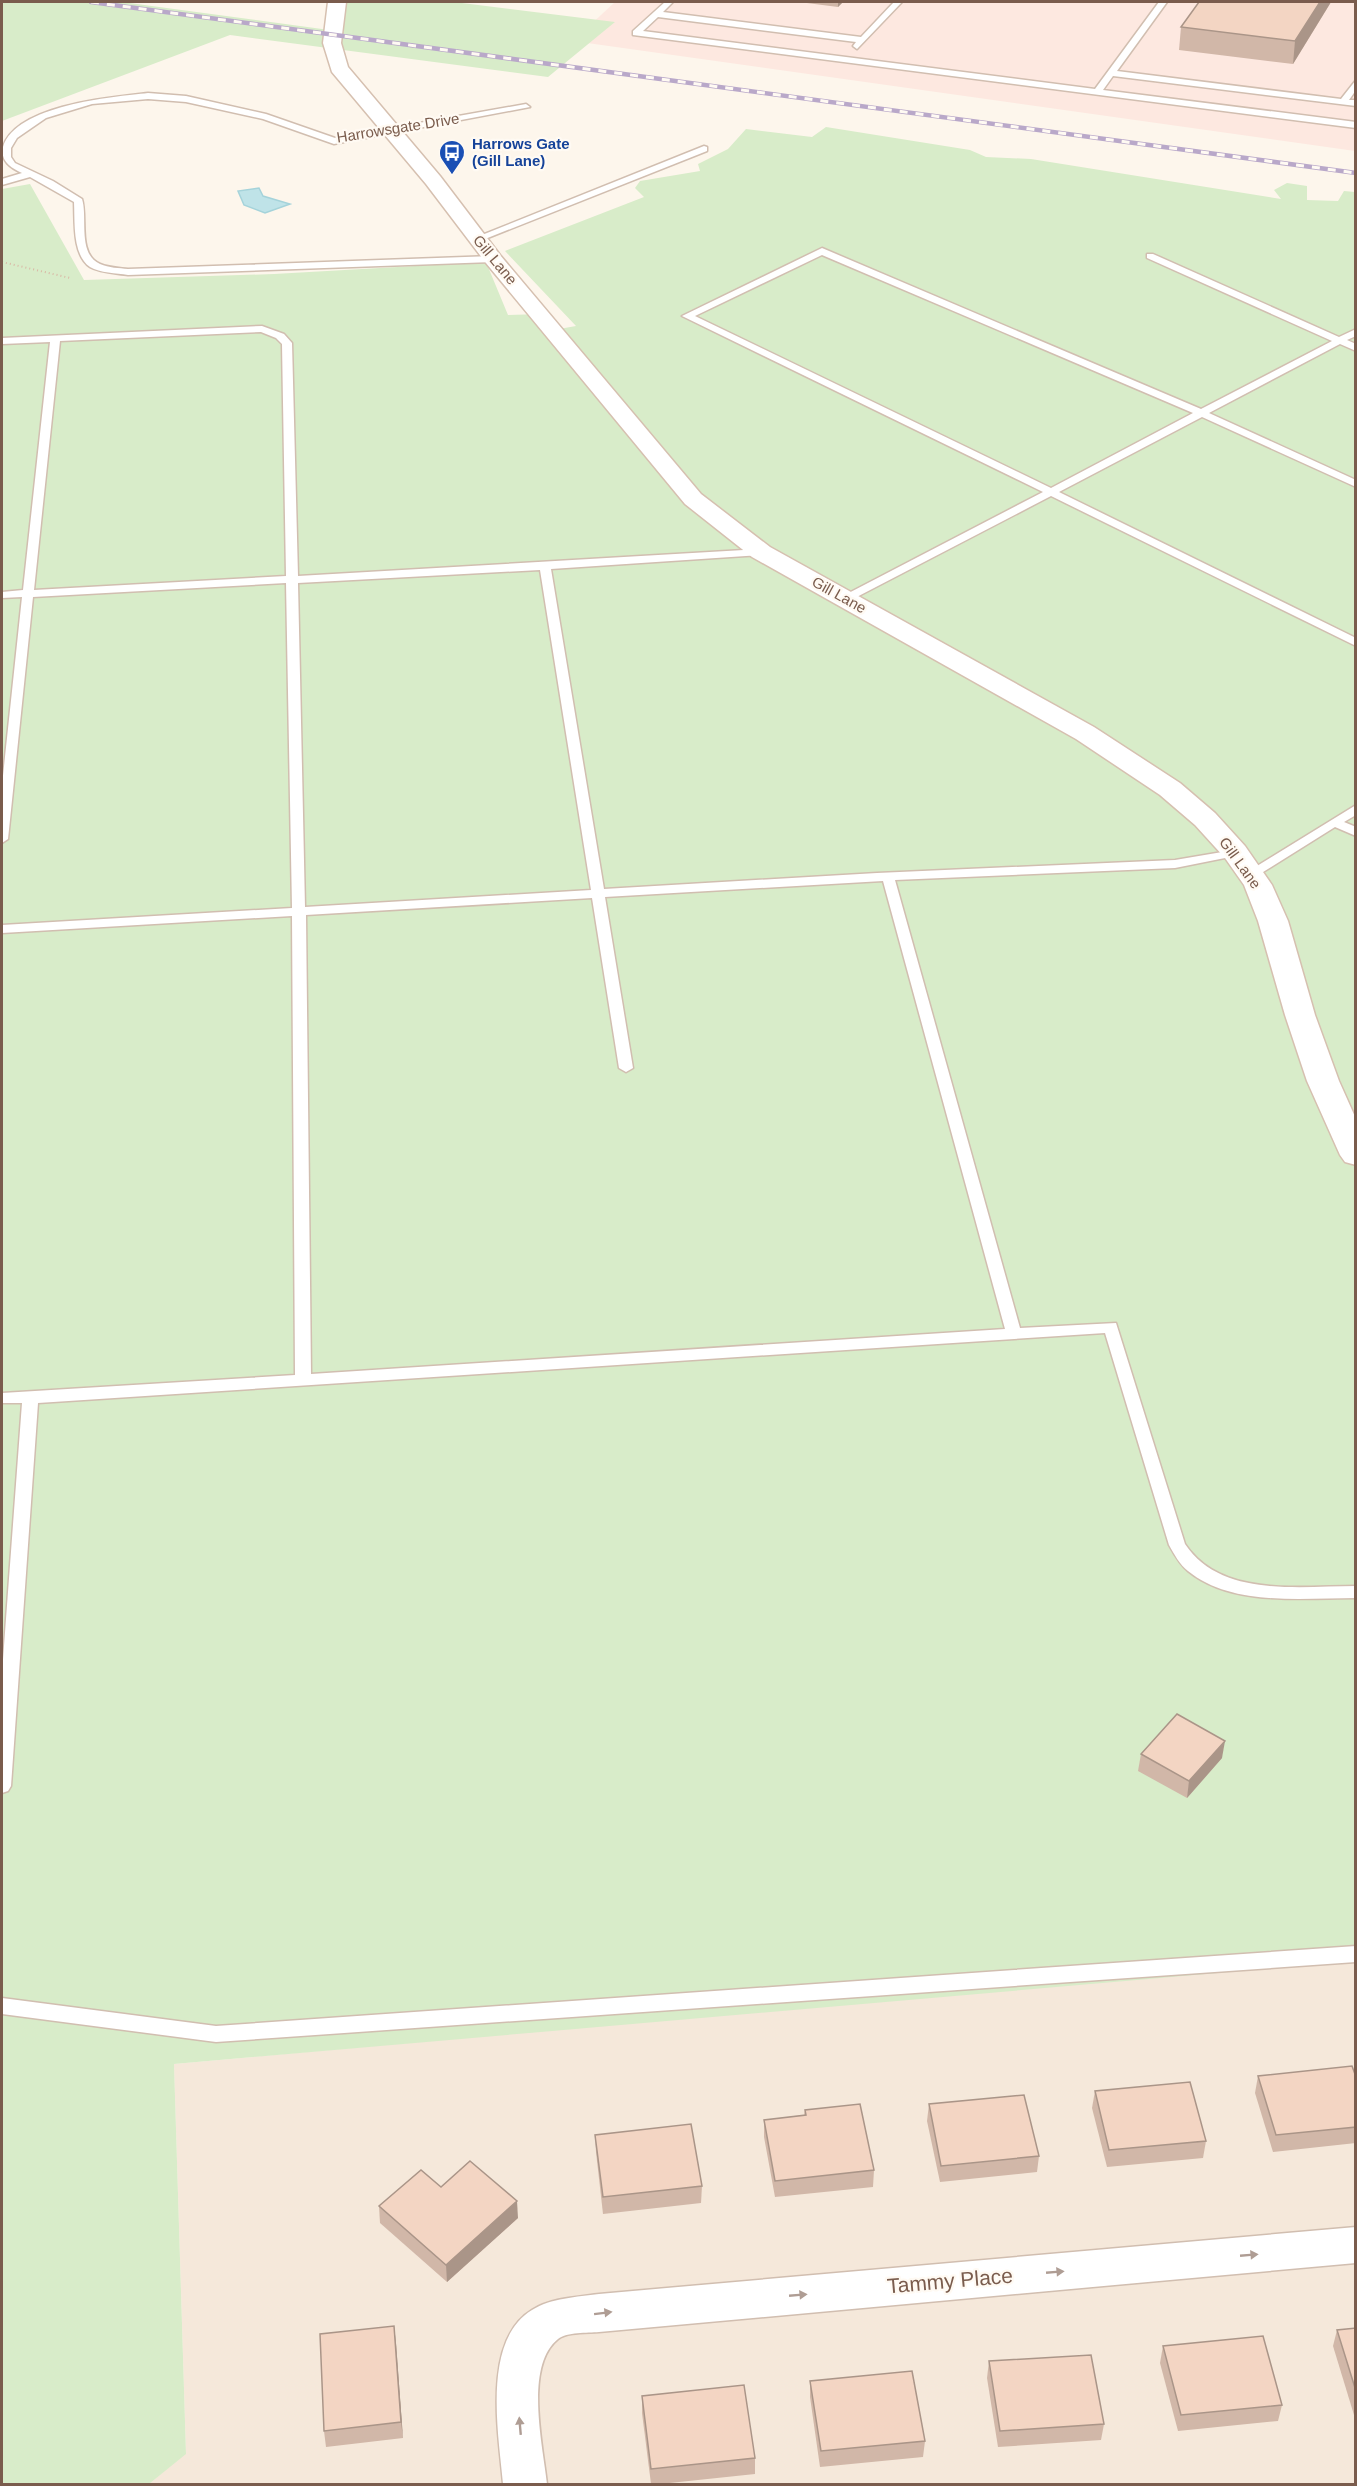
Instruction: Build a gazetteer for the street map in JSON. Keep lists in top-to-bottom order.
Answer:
{
  "streets": {
    "street": ["Gill Lane", "Tammy Place"],
    "lane": ["Harrowsgate Drive"]
  },
  "crossings": [
    ["Harrowsgate Drive", "Gill Lane"]
  ],
  "one_way": ["Tammy Place"],
  "places": {
    "bus stop": ["Harrows Gate (Gill Lane)"]
  }
}
